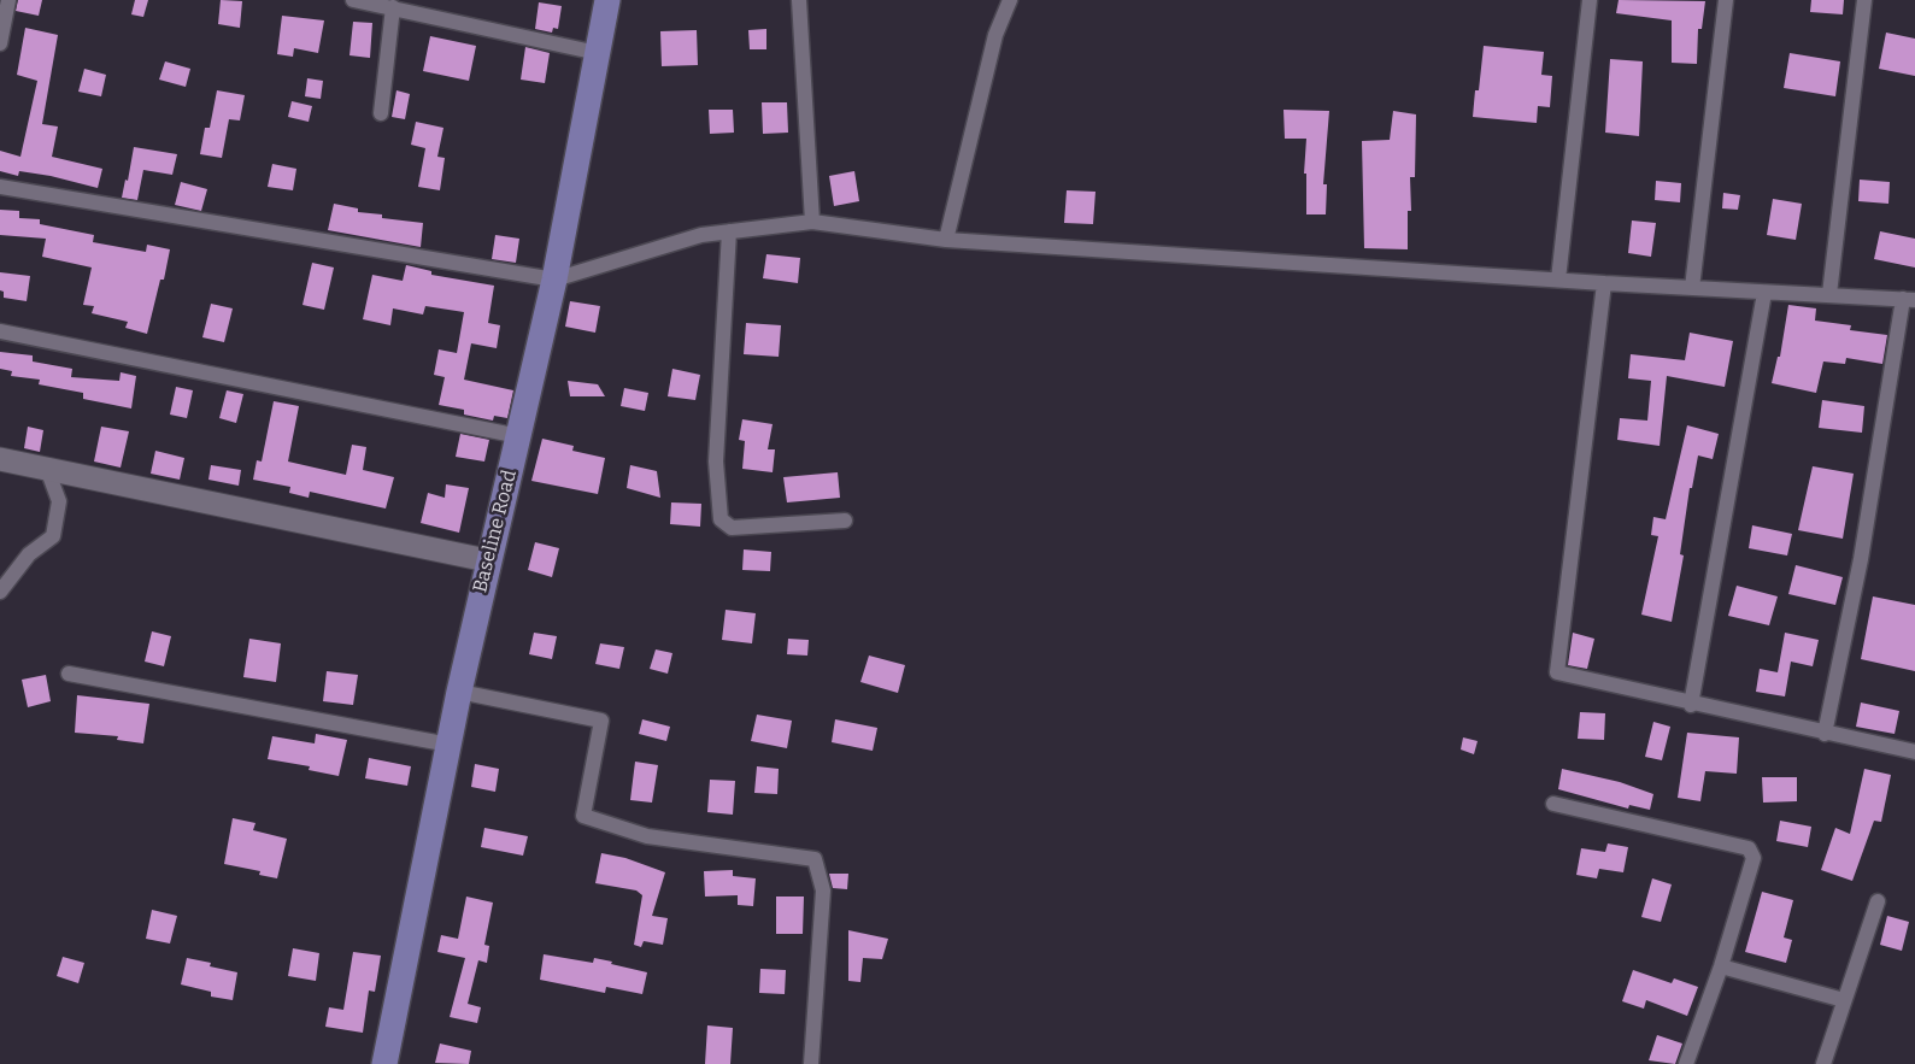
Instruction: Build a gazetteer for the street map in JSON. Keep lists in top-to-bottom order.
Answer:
{
  "streets": {
    "main road": ["Baseline Road"]
  }
}
